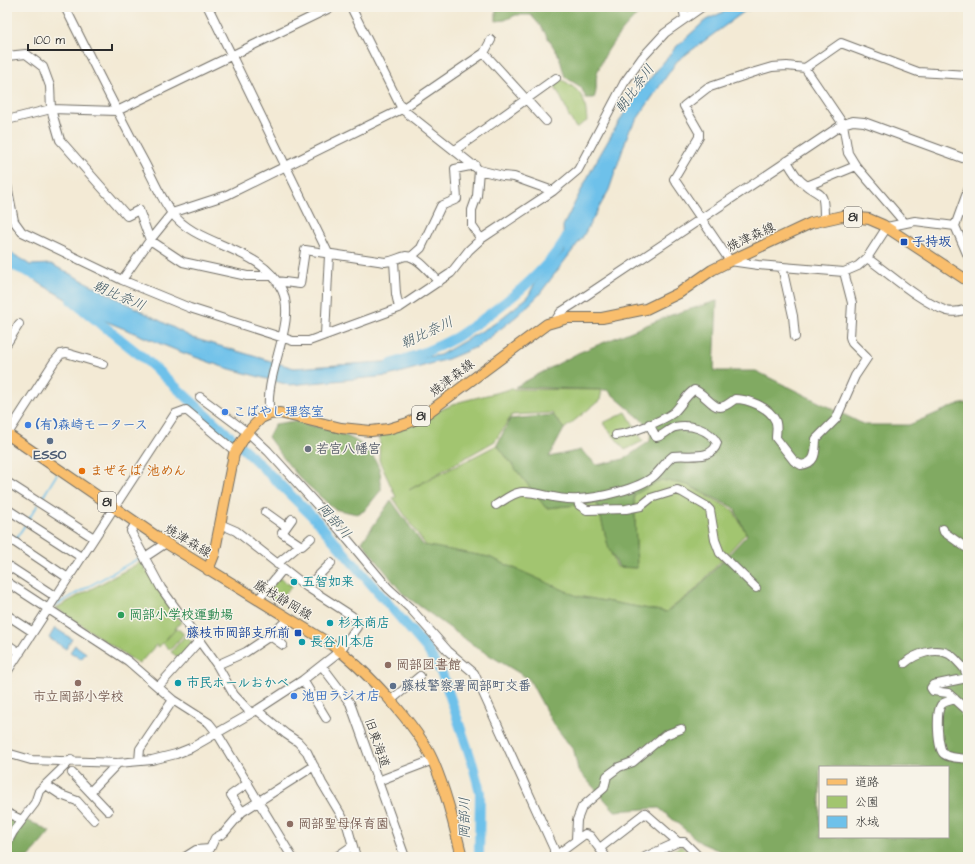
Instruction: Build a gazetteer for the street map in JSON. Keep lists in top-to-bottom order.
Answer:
{
  "streets": {
    "main road": ["81", "焼津森線", "藤枝静岡線"],
    "street": ["旧東海道"]
  },
  "crossings": [
    ["焼津森線", "藤枝静岡線"]
  ],
  "water": ["朝比奈川", "岡部川"],
  "places": {
    "transit": ["子持坂", "藤枝市岡部支所前"],
    "other": [
      "こばやし理容室",
      "(有)森崎モータース",
      "ESSO",
      "若宮八幡宮",
      "まぜそば 池めん",
      "五智如来",
      "岡部小学校運動場",
      "杉本商店",
      "長谷川本店",
      "岡部図書館",
      "市立岡部小学校",
      "市民ホールおかべ",
      "藤枝警察署岡部町交番",
      "池田ラジオ店",
      "岡部聖母保育園"
    ]
  },
  "legend": ["道路", "公園", "水域"],
  "scale_bar": "100 m"
}
